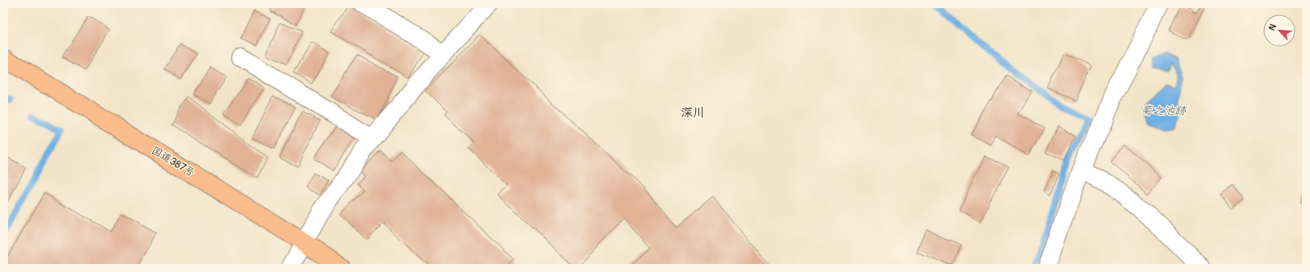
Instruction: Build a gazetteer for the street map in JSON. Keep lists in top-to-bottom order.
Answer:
{
  "streets": {
    "highway": ["国道387号"]
  },
  "districts": ["深川"],
  "water": ["菊之池跡"],
  "north": "top left"
}
